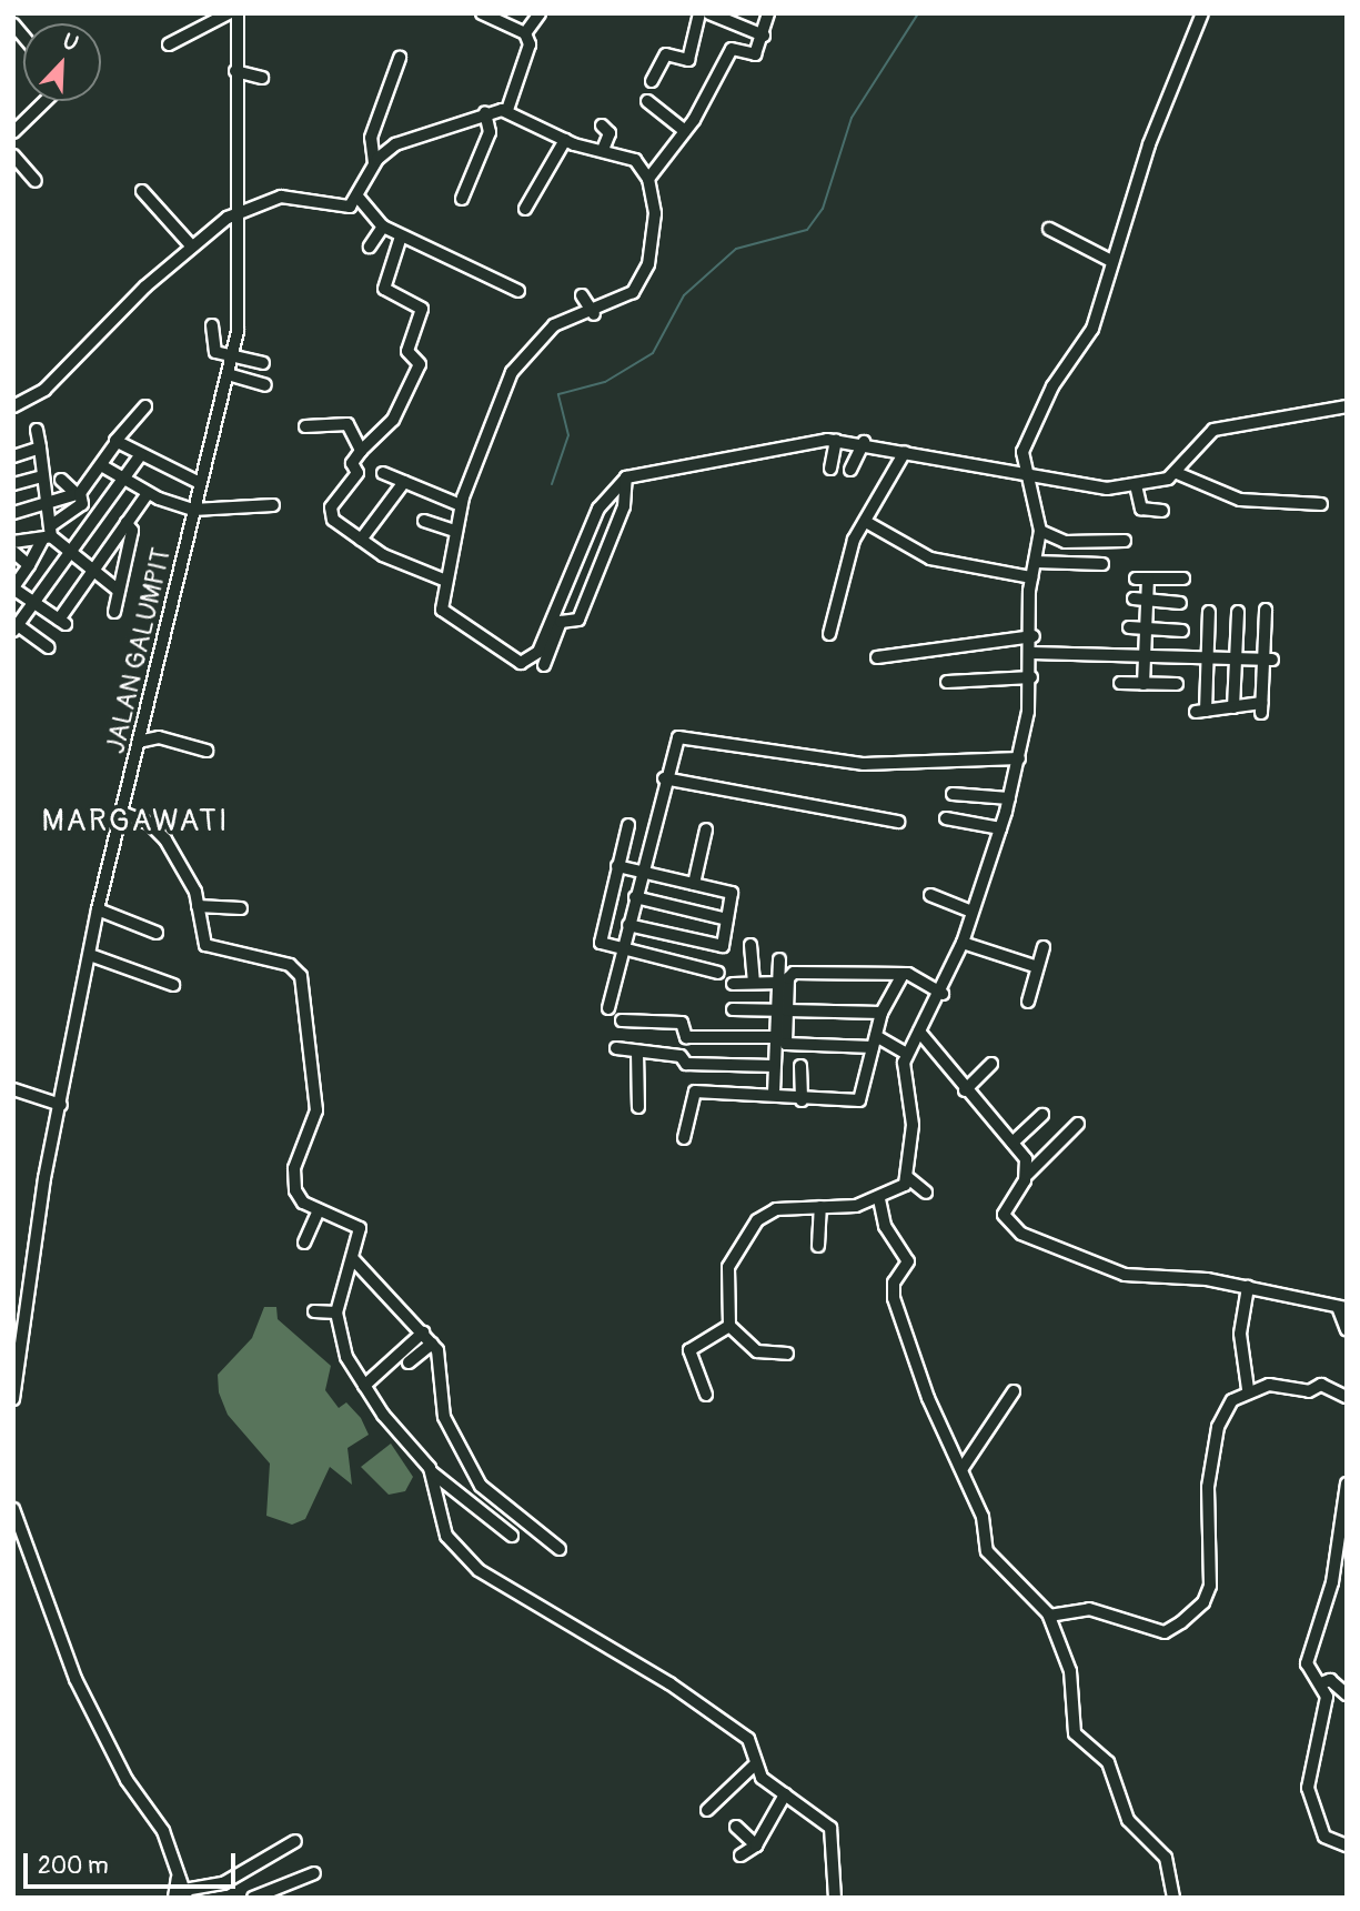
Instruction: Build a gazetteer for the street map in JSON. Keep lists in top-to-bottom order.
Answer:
{
  "streets": {
    "street": ["JALAN GALUMPIT"]
  },
  "districts": ["MARGAWATI"],
  "scale_bar": "200 m",
  "north": "top right"
}
